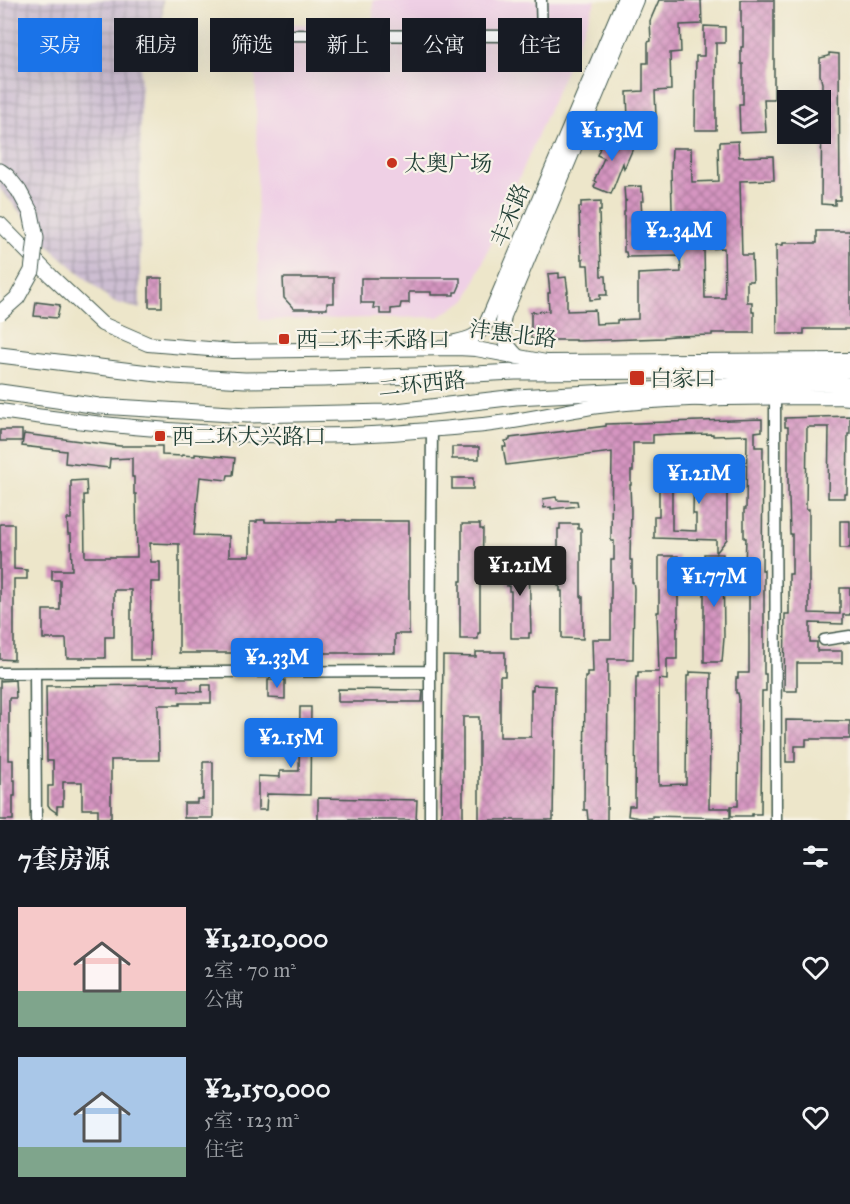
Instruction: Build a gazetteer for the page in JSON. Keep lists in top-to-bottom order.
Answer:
{
  "streets": {
    "highway": ["二环西路"],
    "main road": ["丰禾路", "沣惠北路"]
  },
  "crossings": [
    ["丰禾路", "沣惠北路"],
    ["丰禾路", "二环西路"],
    ["沣惠北路", "二环西路"]
  ],
  "places": {
    "other": ["太奥广场"],
    "transit": ["西二环丰禾路口", "白家口", "西二环大兴路口"]
  },
  "page": {
    "chip": [
      "买房",
      "租房",
      "筛选",
      "新上",
      "公寓",
      "住宅"
    ],
    "price": [
      "¥1.53M",
      "¥2.34M",
      "¥1.21M",
      "¥1.21M",
      "¥1.77M",
      "¥2.33M",
      "¥2.15M"
    ],
    "heading": "7套房源",
    "list": [
      {
        "name": "¥1,210,000",
        "note": "2室 · 70 m² · 公寓"
      },
      {
        "name": "¥2,150,000",
        "note": "5室 · 123 m² · 住宅"
      }
    ]
  }
}
